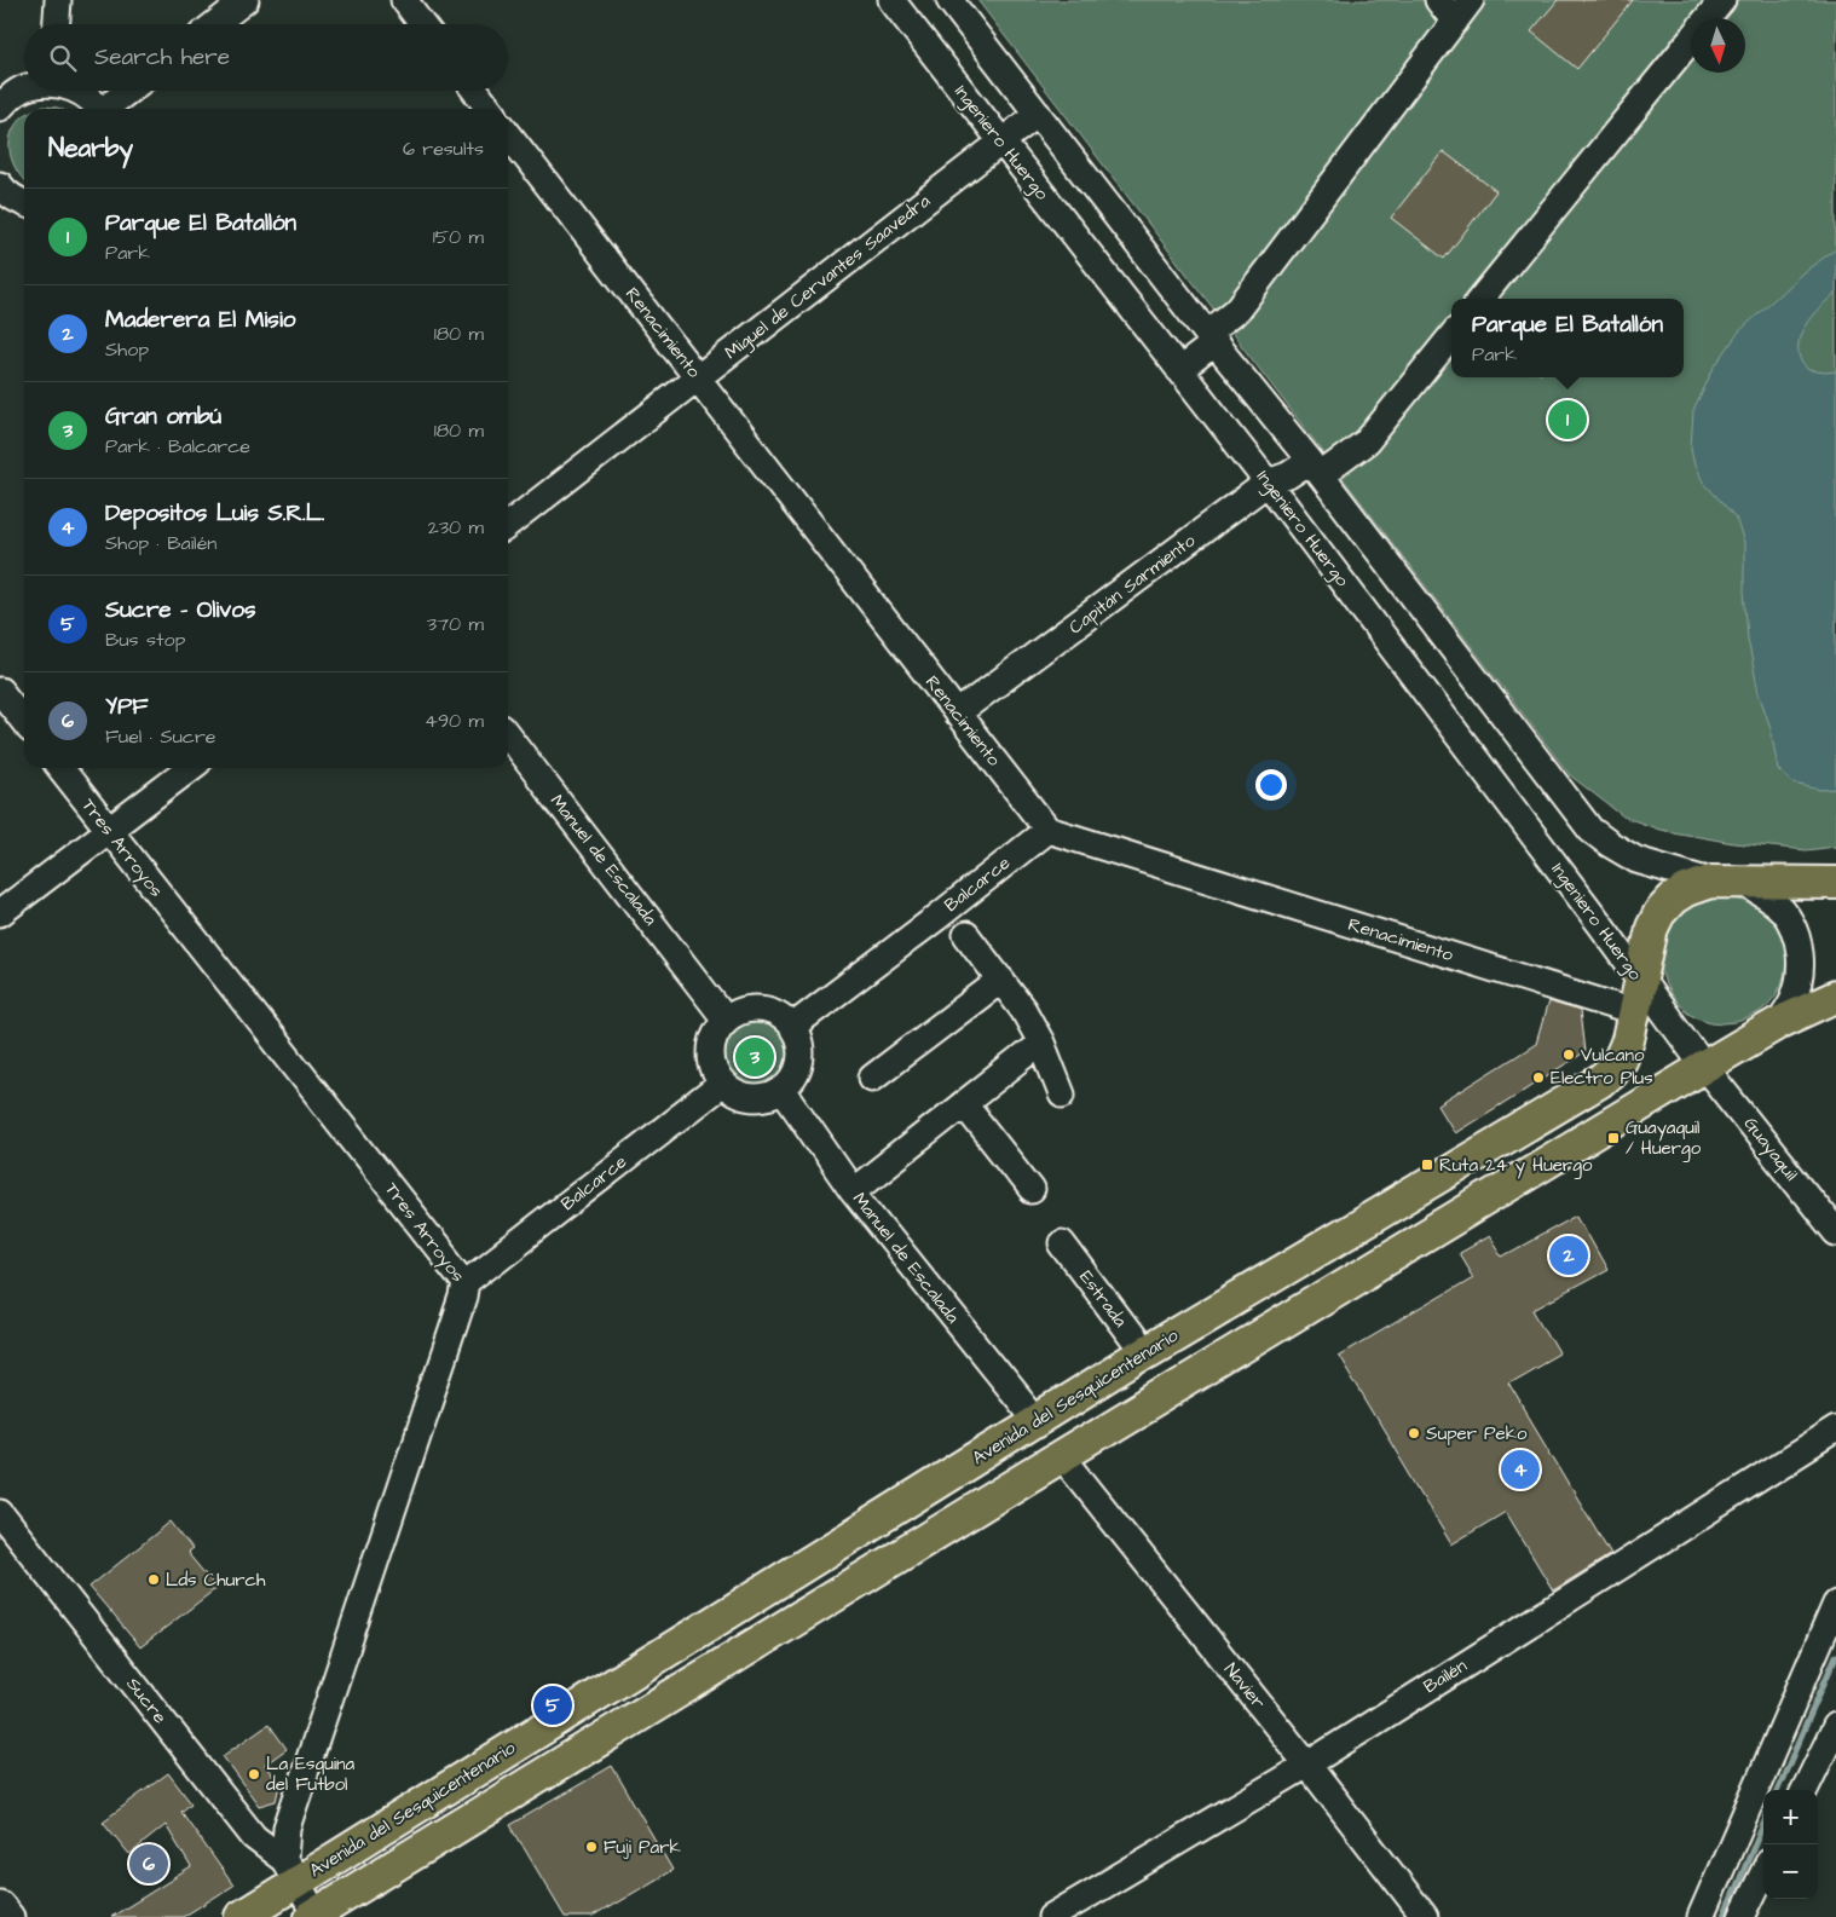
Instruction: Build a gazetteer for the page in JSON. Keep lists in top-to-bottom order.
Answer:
{
  "streets": {
    "main road": ["Avenida del Sesquicentenario"],
    "street": [
      "Ingeniero Huergo",
      "Miguel de Cervantes Saavedra",
      "Renacimiento",
      "Capitán Sarmiento",
      "Tres Arroyos",
      "Manuel de Escalada",
      "Balcarce",
      "Guayaquil",
      "Estrada",
      "Bailén",
      "Navier",
      "Sucre"
    ]
  },
  "crossings": [
    ["Ingeniero Huergo", "Miguel de Cervantes Saavedra"],
    ["Ingeniero Huergo", "Renacimiento"],
    ["Ingeniero Huergo", "Capitán Sarmiento"],
    ["Ingeniero Huergo", "Guayaquil"],
    ["Ingeniero Huergo", "Avenida del Sesquicentenario"],
    ["Miguel de Cervantes Saavedra", "Renacimiento"],
    ["Renacimiento", "Capitán Sarmiento"],
    ["Renacimiento", "Balcarce"],
    ["Renacimiento", "Guayaquil"],
    ["Renacimiento", "Avenida del Sesquicentenario"],
    ["Tres Arroyos", "Balcarce"],
    ["Tres Arroyos", "Avenida del Sesquicentenario"],
    ["Tres Arroyos", "Sucre"],
    ["Manuel de Escalada", "Balcarce"],
    ["Manuel de Escalada", "Avenida del Sesquicentenario"],
    ["Guayaquil", "Avenida del Sesquicentenario"],
    ["Estrada", "Avenida del Sesquicentenario"],
    ["Avenida del Sesquicentenario", "Navier"],
    ["Avenida del Sesquicentenario", "Sucre"],
    ["Bailén", "Navier"]
  ],
  "places": {
    "other": [
      "Vulcano",
      "Electro Plus",
      "Super Peko",
      "Lds Church",
      "La Esquina del Futbol",
      "Fuji Park"
    ],
    "transit": ["Guayaquil / Huergo", "Ruta 24 y Huergo"]
  },
  "north": "bottom",
  "page": {
    "search": "Search here",
    "heading": ["Nearby", "6 results"],
    "list": [
      {
        "mark": "1",
        "name": "Parque El Batallón",
        "note": "Park",
        "value": "150 m"
      },
      {
        "mark": "2",
        "name": "Maderera El Misio",
        "note": "Shop",
        "value": "180 m"
      },
      {
        "mark": "3",
        "name": "Gran ombú",
        "note": "Park · Balcarce",
        "value": "180 m"
      },
      {
        "mark": "4",
        "name": "Depositos Luis S.R.L.",
        "note": "Shop · Bailén",
        "value": "230 m"
      },
      {
        "mark": "5",
        "name": "Sucre - Olivos",
        "note": "Bus stop",
        "value": "370 m"
      },
      {
        "mark": "6",
        "name": "YPF",
        "note": "Fuel · Sucre",
        "value": "490 m"
      }
    ],
    "popup": ["Parque El Batallón", "Park"],
    "pins": [
      "1",
      "3",
      "2",
      "4",
      "5",
      "6"
    ],
    "map_buttons": ["+", "−"]
  }
}
